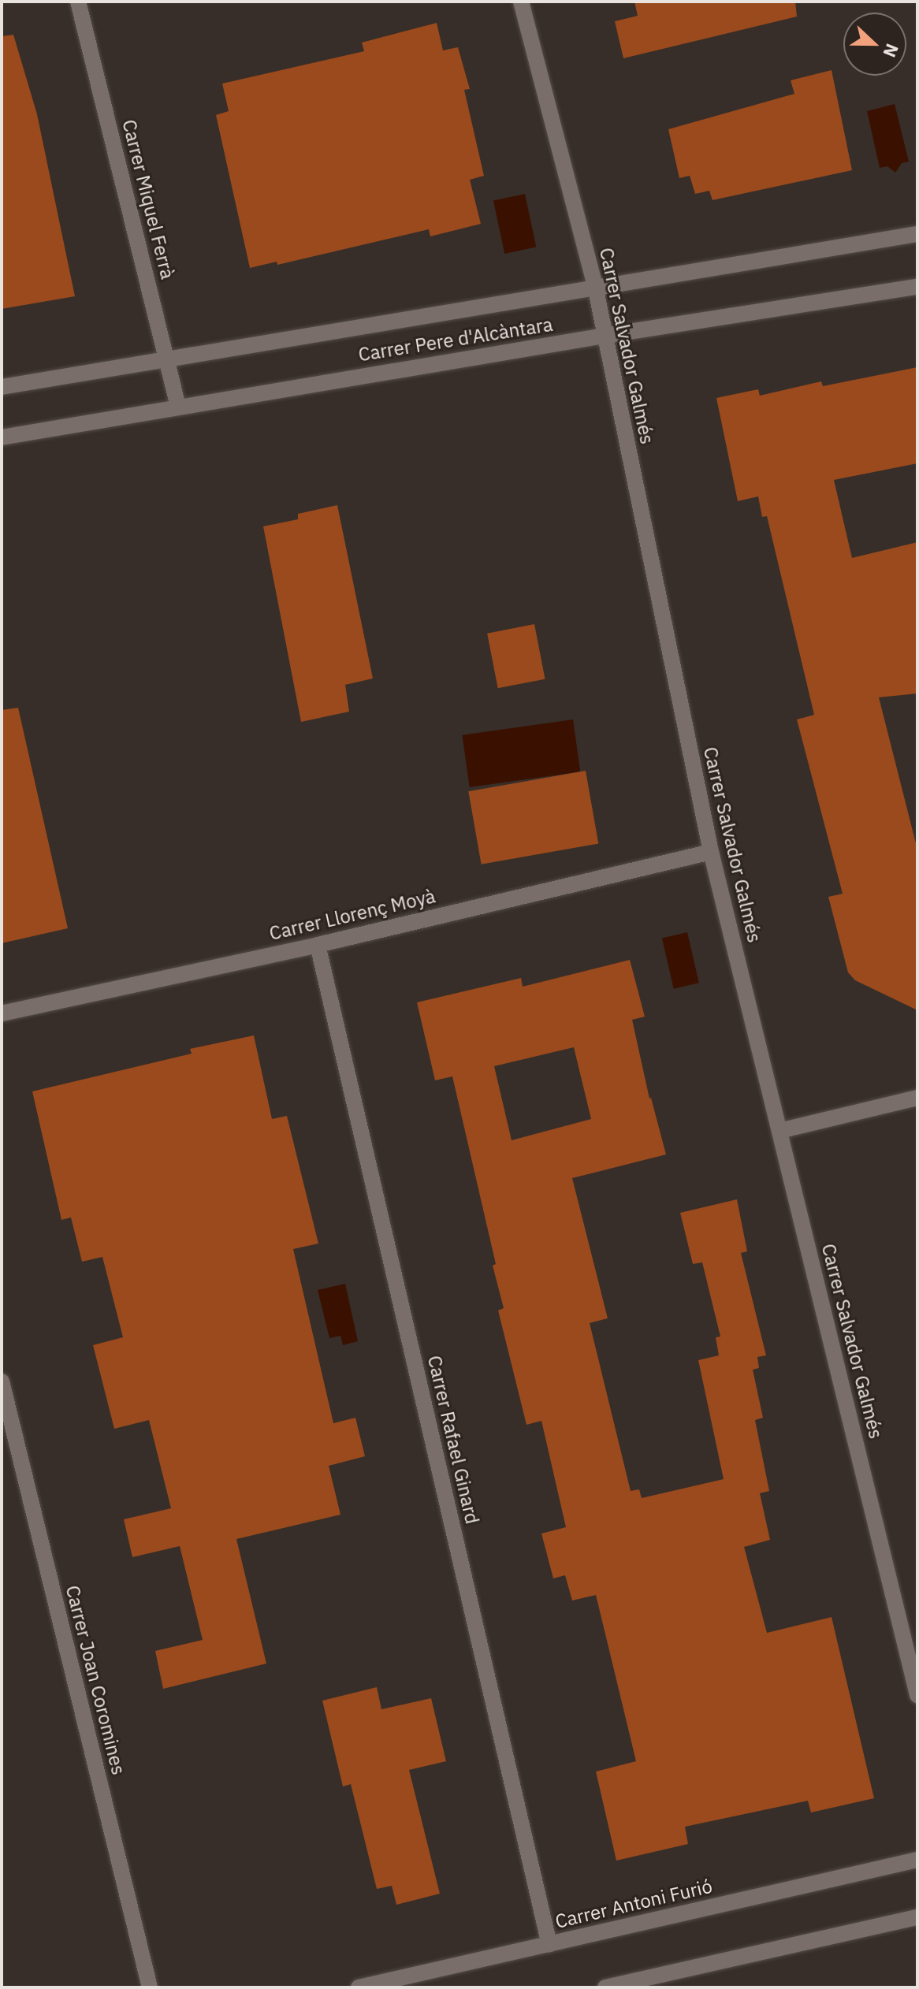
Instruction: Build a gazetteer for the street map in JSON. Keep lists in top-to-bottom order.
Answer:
{
  "streets": {
    "street": [
      "Carrer Miquel Ferrà",
      "Carrer Pere d'Alcàntara",
      "Carrer Salvador Galmés",
      "Carrer Llorenç Moyà",
      "Carrer Rafael Ginard",
      "Carrer Joan Coromines",
      "Carrer Antoni Furió"
    ]
  },
  "crossings": [
    ["Carrer Miquel Ferrà", "Carrer Pere d'Alcàntara"],
    ["Carrer Pere d'Alcàntara", "Carrer Salvador Galmés"],
    ["Carrer Salvador Galmés", "Carrer Llorenç Moyà"],
    ["Carrer Llorenç Moyà", "Carrer Rafael Ginard"],
    ["Carrer Rafael Ginard", "Carrer Antoni Furió"]
  ],
  "north": "right"
}
